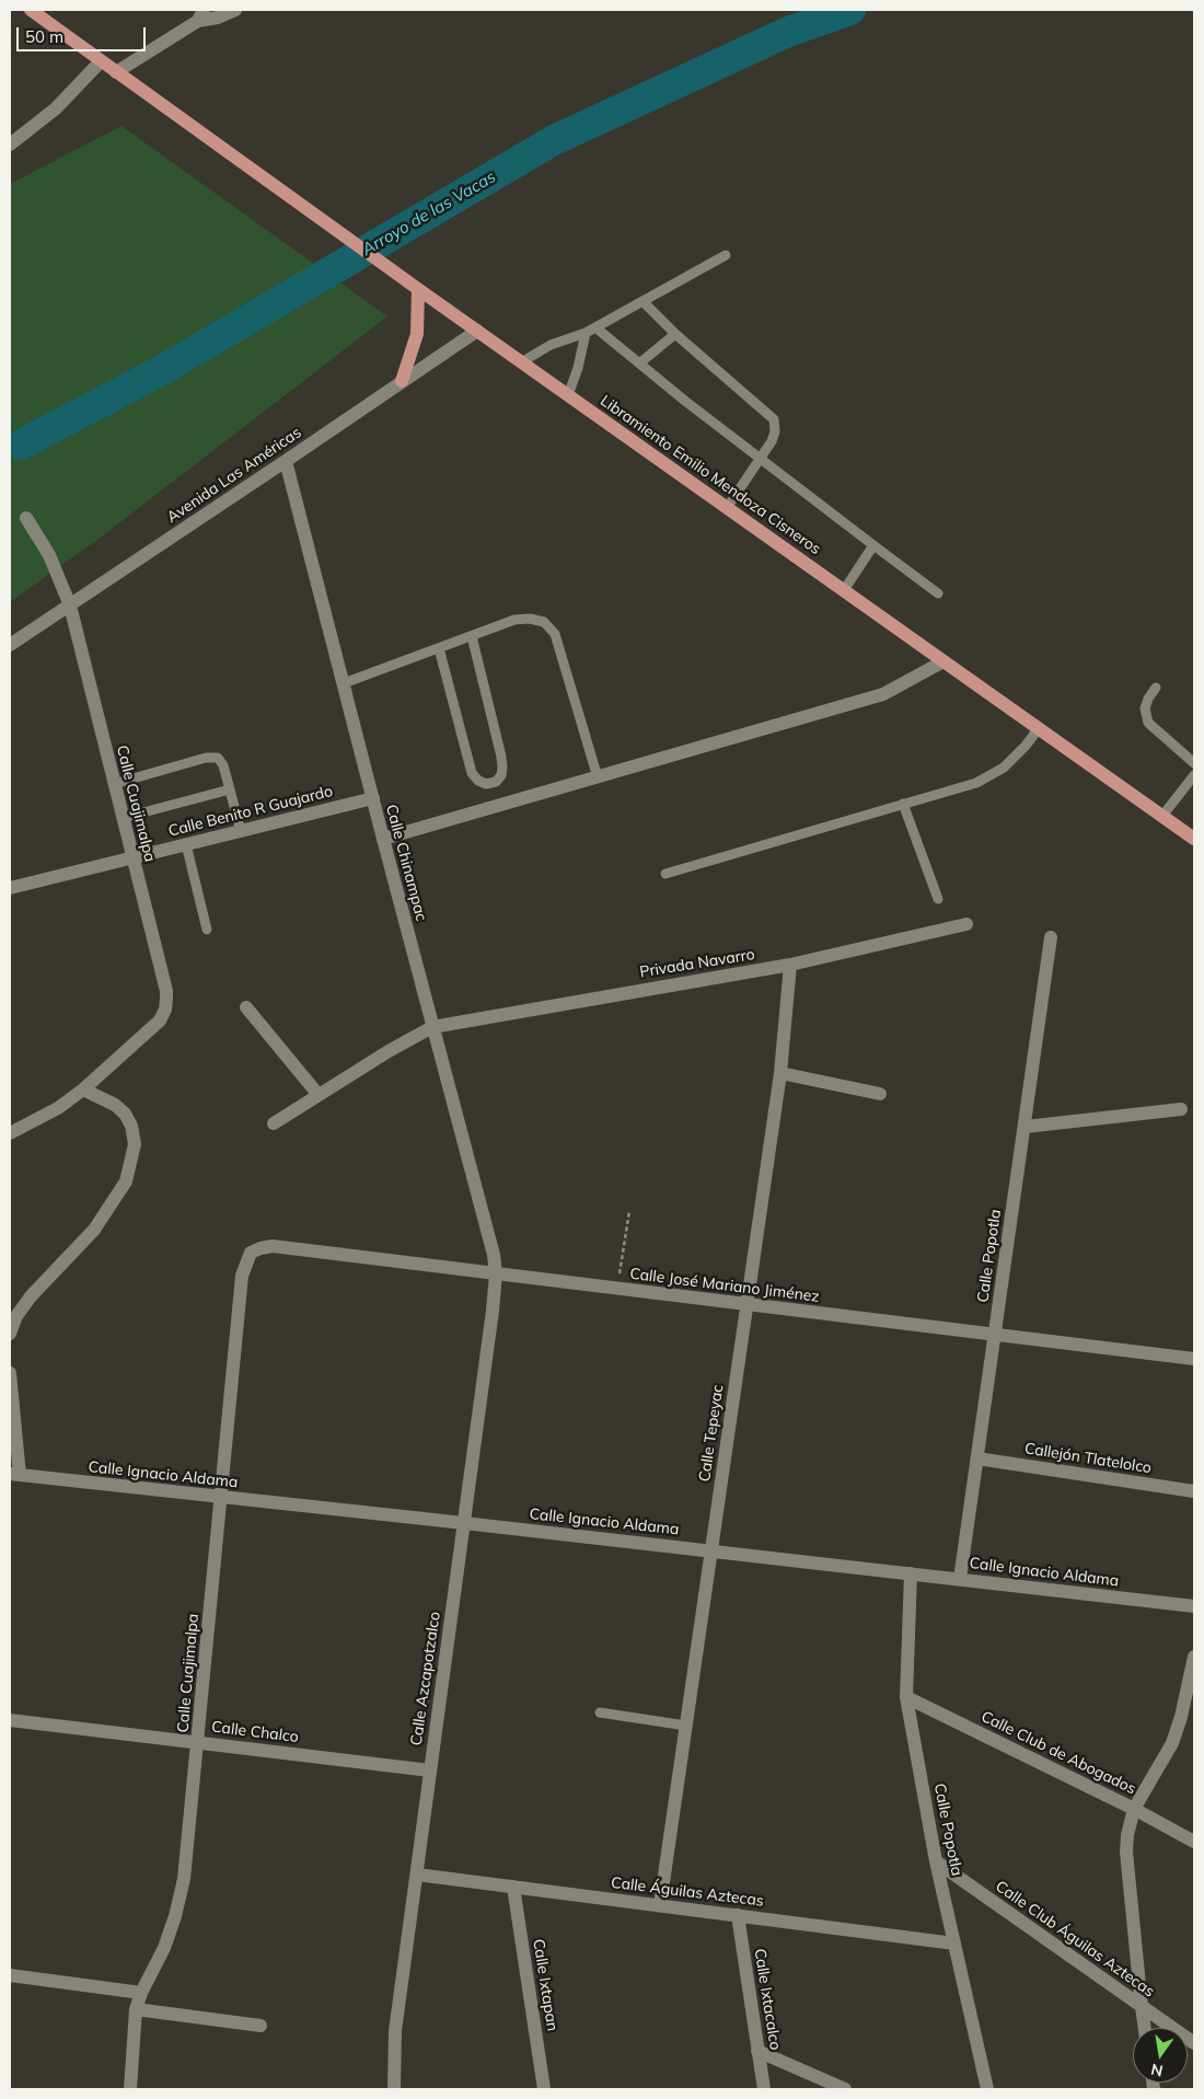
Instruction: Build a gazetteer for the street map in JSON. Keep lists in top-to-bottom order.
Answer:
{
  "streets": {
    "main road": ["Libramiento Emilio Mendoza Cisneros"],
    "street": [
      "Avenida Las Américas",
      "Calle Cuajimalpa",
      "Calle Benito R Guajardo",
      "Calle Chinampac",
      "Privada Navarro",
      "Calle Popotla",
      "Calle José Mariano Jiménez",
      "Calle Tepeyac",
      "Callejón Tlatelolco",
      "Calle Ignacio Aldama",
      "Calle Azcapotzalco",
      "Calle Chalco",
      "Calle Club de Abogados",
      "Calle Águilas Aztecas",
      "Calle Club Águilas Aztecas",
      "Calle Ixtapan",
      "Calle Ixtacalco"
    ]
  },
  "crossings": [
    ["Avenida Las Américas", "Libramiento Emilio Mendoza Cisneros"],
    ["Avenida Las Américas", "Calle Cuajimalpa"],
    ["Avenida Las Américas", "Calle Chinampac"],
    ["Calle Cuajimalpa", "Calle Benito R Guajardo"],
    ["Calle Cuajimalpa", "Calle José Mariano Jiménez"],
    ["Calle Cuajimalpa", "Calle Ignacio Aldama"],
    ["Calle Cuajimalpa", "Calle Chalco"],
    ["Calle Benito R Guajardo", "Calle Chinampac"],
    ["Calle Chinampac", "Privada Navarro"],
    ["Calle Chinampac", "Calle José Mariano Jiménez"],
    ["Calle Chinampac", "Calle Azcapotzalco"],
    ["Privada Navarro", "Calle Tepeyac"],
    ["Calle Popotla", "Calle José Mariano Jiménez"],
    ["Calle Popotla", "Callejón Tlatelolco"],
    ["Calle Popotla", "Calle Ignacio Aldama"],
    ["Calle Popotla", "Calle Club de Abogados"],
    ["Calle Popotla", "Calle Águilas Aztecas"],
    ["Calle Popotla", "Calle Club Águilas Aztecas"],
    ["Calle José Mariano Jiménez", "Calle Tepeyac"],
    ["Calle José Mariano Jiménez", "Calle Azcapotzalco"],
    ["Calle Tepeyac", "Calle Ignacio Aldama"],
    ["Calle Tepeyac", "Calle Águilas Aztecas"],
    ["Calle Ignacio Aldama", "Calle Azcapotzalco"],
    ["Calle Azcapotzalco", "Calle Chalco"],
    ["Calle Azcapotzalco", "Calle Águilas Aztecas"],
    ["Calle Águilas Aztecas", "Calle Ixtapan"],
    ["Calle Águilas Aztecas", "Calle Ixtacalco"]
  ],
  "water": ["Arroyo de las Vacas"],
  "scale_bar": "50 m",
  "north": "bottom"
}
